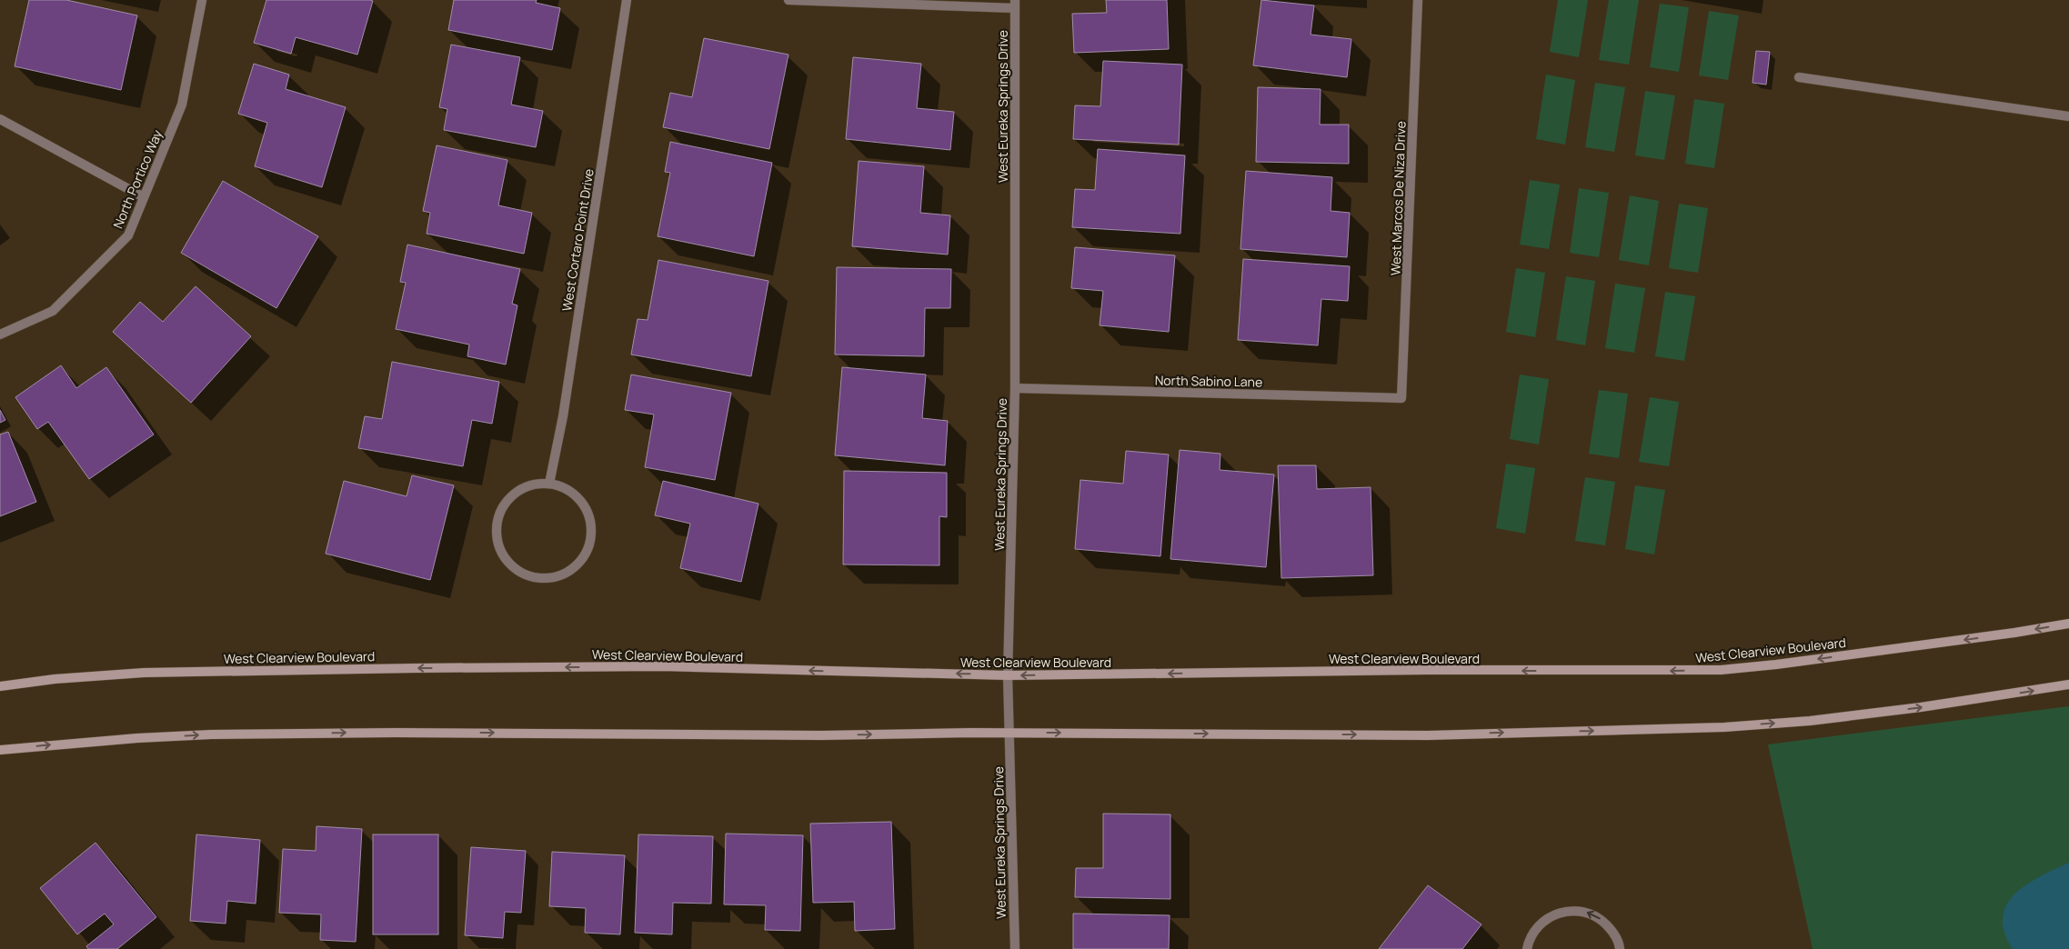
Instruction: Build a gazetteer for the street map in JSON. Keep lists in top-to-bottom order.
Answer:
{
  "streets": {
    "street": [
      "West Eureka Springs Drive",
      "North Portico Way",
      "West Marcos De Niza Drive",
      "West Cortaro Point Drive",
      "North Sabino Lane",
      "West Clearview Boulevard"
    ]
  },
  "crossings": [
    ["West Eureka Springs Drive", "North Sabino Lane"],
    ["West Eureka Springs Drive", "West Clearview Boulevard"],
    ["West Marcos De Niza Drive", "North Sabino Lane"]
  ]
}
